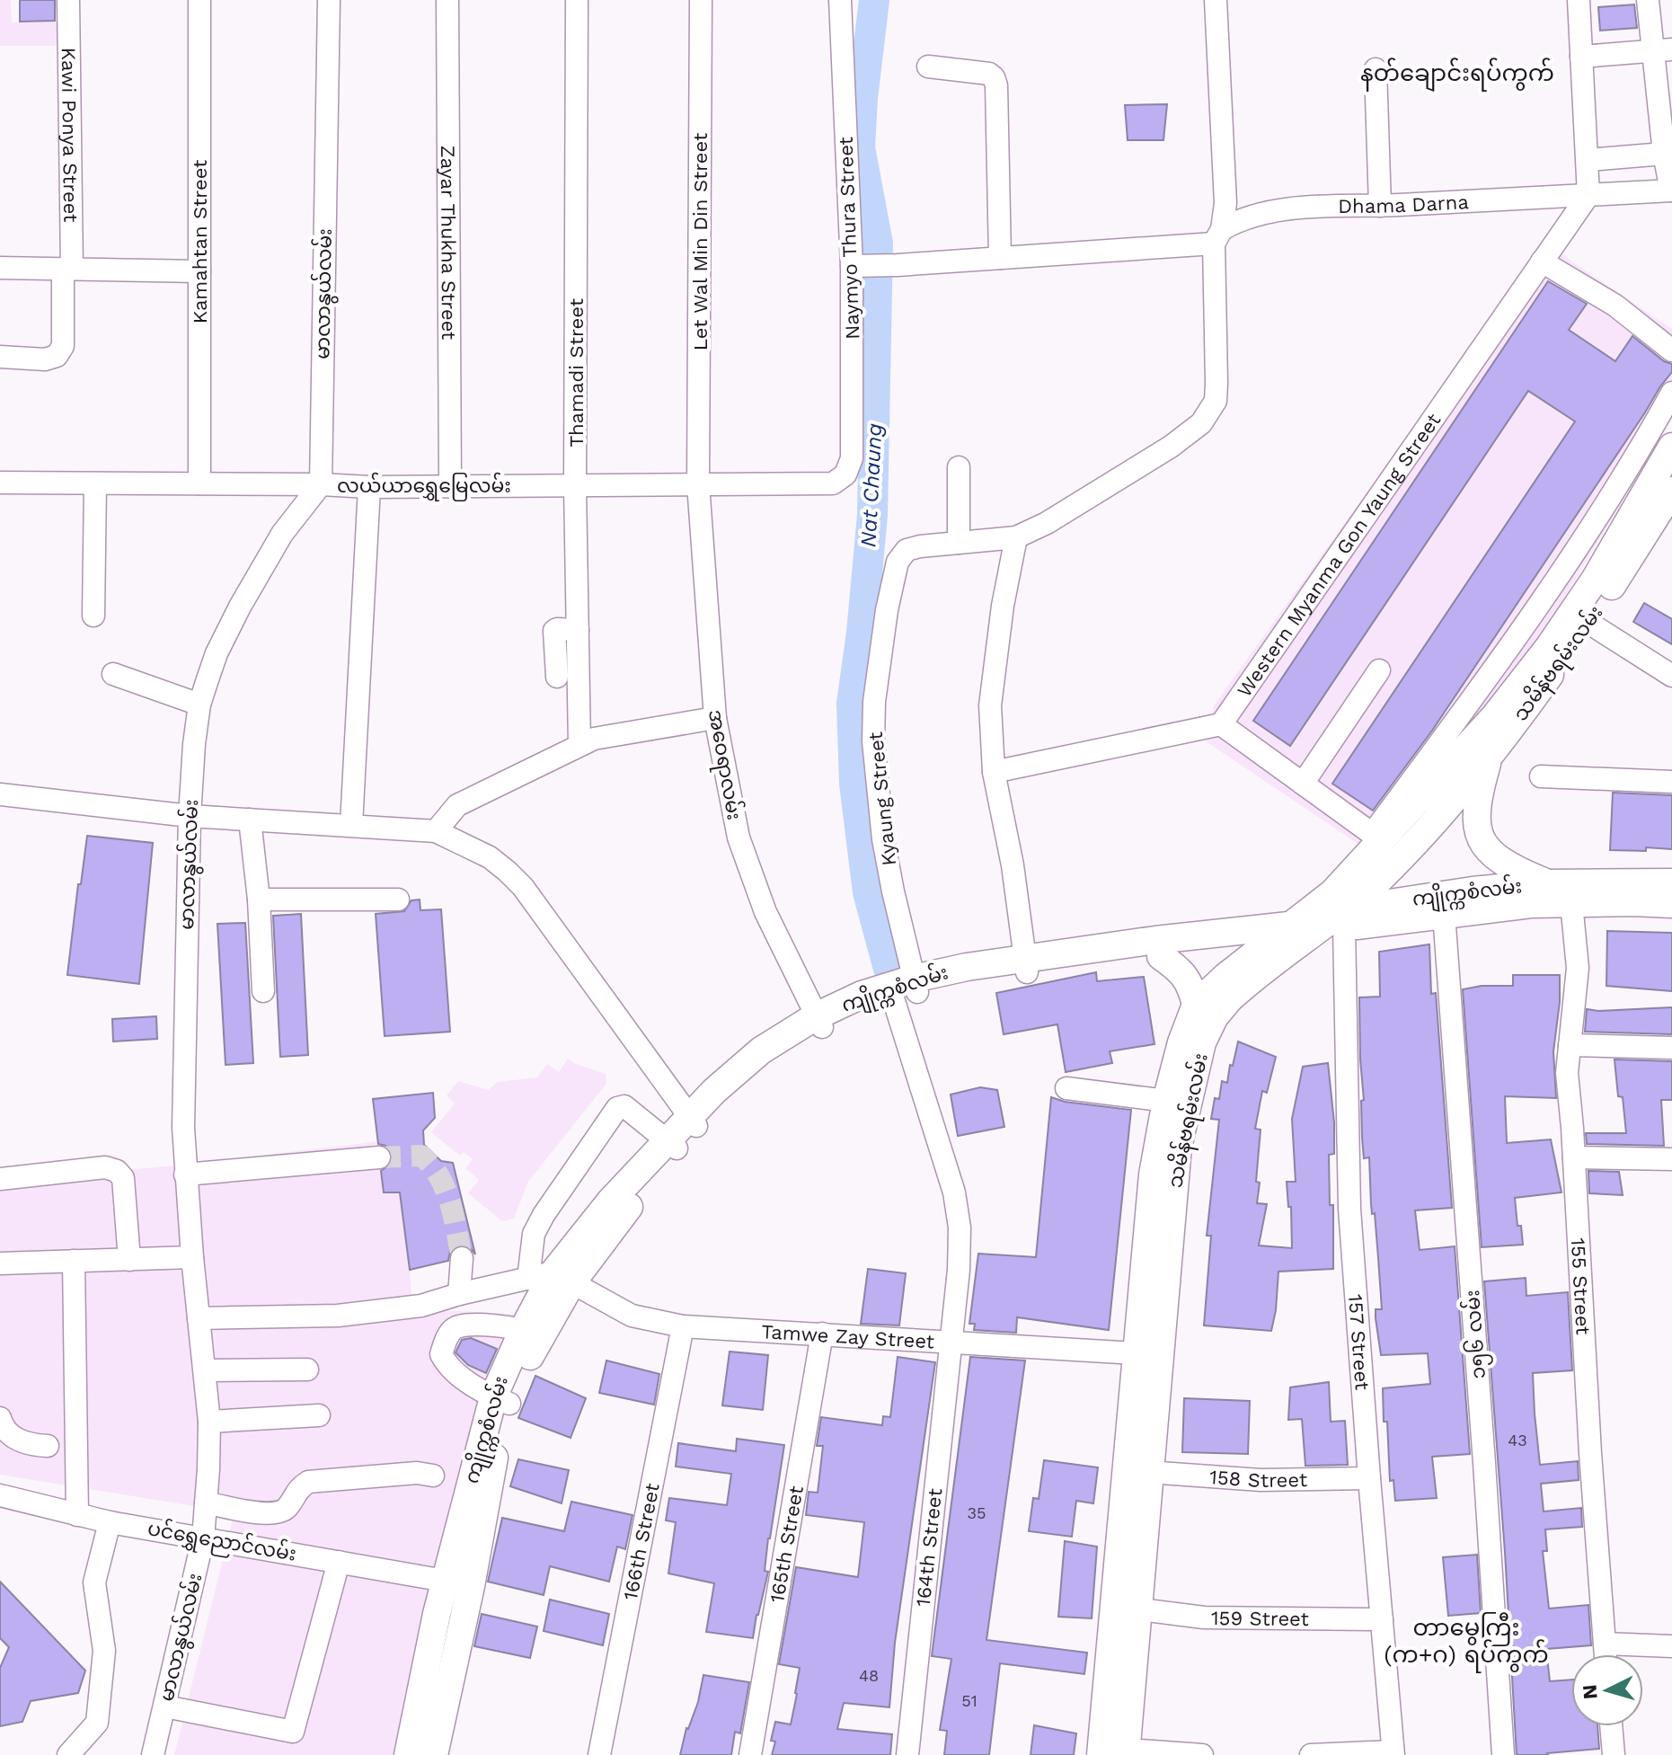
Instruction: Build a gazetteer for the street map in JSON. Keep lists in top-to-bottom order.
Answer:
{
  "streets": {
    "main road": ["သမိန်ဗရမ်းလမ်း", "ကျိုက္ကစံလမ်း"],
    "street": [
      "Kawi Ponya Street",
      "Dhama Darna",
      "Naymyo Thura Street",
      "Kamahtan Street",
      "Let Wal Min Din Street",
      "Zayar Thukha Street",
      "မာလာနွယ်လမ်း",
      "Thamadi Street",
      "လယ်ယာရွှေမြေလမ်း",
      "Western Myanma Gon Yaung Street",
      "အဝေရာလမ်း",
      "Kyaung Street",
      "155 Street",
      "၁၅၆ လမ်း",
      "Tamwe Zay Street",
      "157 Street",
      "158 Street",
      "ပင်ရွှေညောင်လမ်း",
      "166th Street",
      "165th Street",
      "164th Street",
      "159 Street"
    ]
  },
  "crossings": [
    ["Dhama Darna", "Naymyo Thura Street"],
    ["Dhama Darna", "Western Myanma Gon Yaung Street"],
    ["Naymyo Thura Street", "လယ်ယာရွှေမြေလမ်း"],
    ["Kamahtan Street", "လယ်ယာရွှေမြေလမ်း"],
    ["Let Wal Min Din Street", "လယ်ယာရွှေမြေလမ်း"],
    ["Let Wal Min Din Street", "အဝေရာလမ်း"],
    ["Zayar Thukha Street", "လယ်ယာရွှေမြေလမ်း"],
    ["မာလာနွယ်လမ်း", "လယ်ယာရွှေမြေလမ်း"],
    ["မာလာနွယ်လမ်း", "ပင်ရွှေညောင်လမ်း"],
    ["Thamadi Street", "လယ်ယာရွှေမြေလမ်း"],
    ["လယ်ယာရွှေမြေလမ်း", "အဝေရာလမ်း"],
    ["သမိန်ဗရမ်းလမ်း", "ကျိုက္ကစံလမ်း"],
    ["သမိန်ဗရမ်းလမ်း", "Tamwe Zay Street"],
    ["သမိန်ဗရမ်းလမ်း", "157 Street"],
    ["သမိန်ဗရမ်းလမ်း", "158 Street"],
    ["သမိန်ဗရမ်းလမ်း", "159 Street"],
    ["အဝေရာလမ်း", "ကျိုက္ကစံလမ်း"],
    ["Kyaung Street", "ကျိုက္ကစံလမ်း"],
    ["Kyaung Street", "Tamwe Zay Street"],
    ["Kyaung Street", "164th Street"],
    ["ကျိုက္ကစံလမ်း", "155 Street"],
    ["ကျိုက္ကစံလမ်း", "၁၅၆ လမ်း"],
    ["ကျိုက္ကစံလမ်း", "Tamwe Zay Street"],
    ["ကျိုက္ကစံလမ်း", "157 Street"],
    ["ကျိုက္ကစံလမ်း", "ပင်ရွှေညောင်လမ်း"],
    ["Tamwe Zay Street", "166th Street"],
    ["Tamwe Zay Street", "165th Street"],
    ["Tamwe Zay Street", "164th Street"],
    ["157 Street", "158 Street"],
    ["157 Street", "159 Street"]
  ],
  "districts": ["နတ်ချောင်းရပ်ကွက်", "တာမွေကြီး (က+ဂ) ရပ်ကွက်"],
  "water": ["Nat Chaung"],
  "house_numbers": [
    "43",
    "35",
    "48",
    "51"
  ],
  "north": "left"
}
